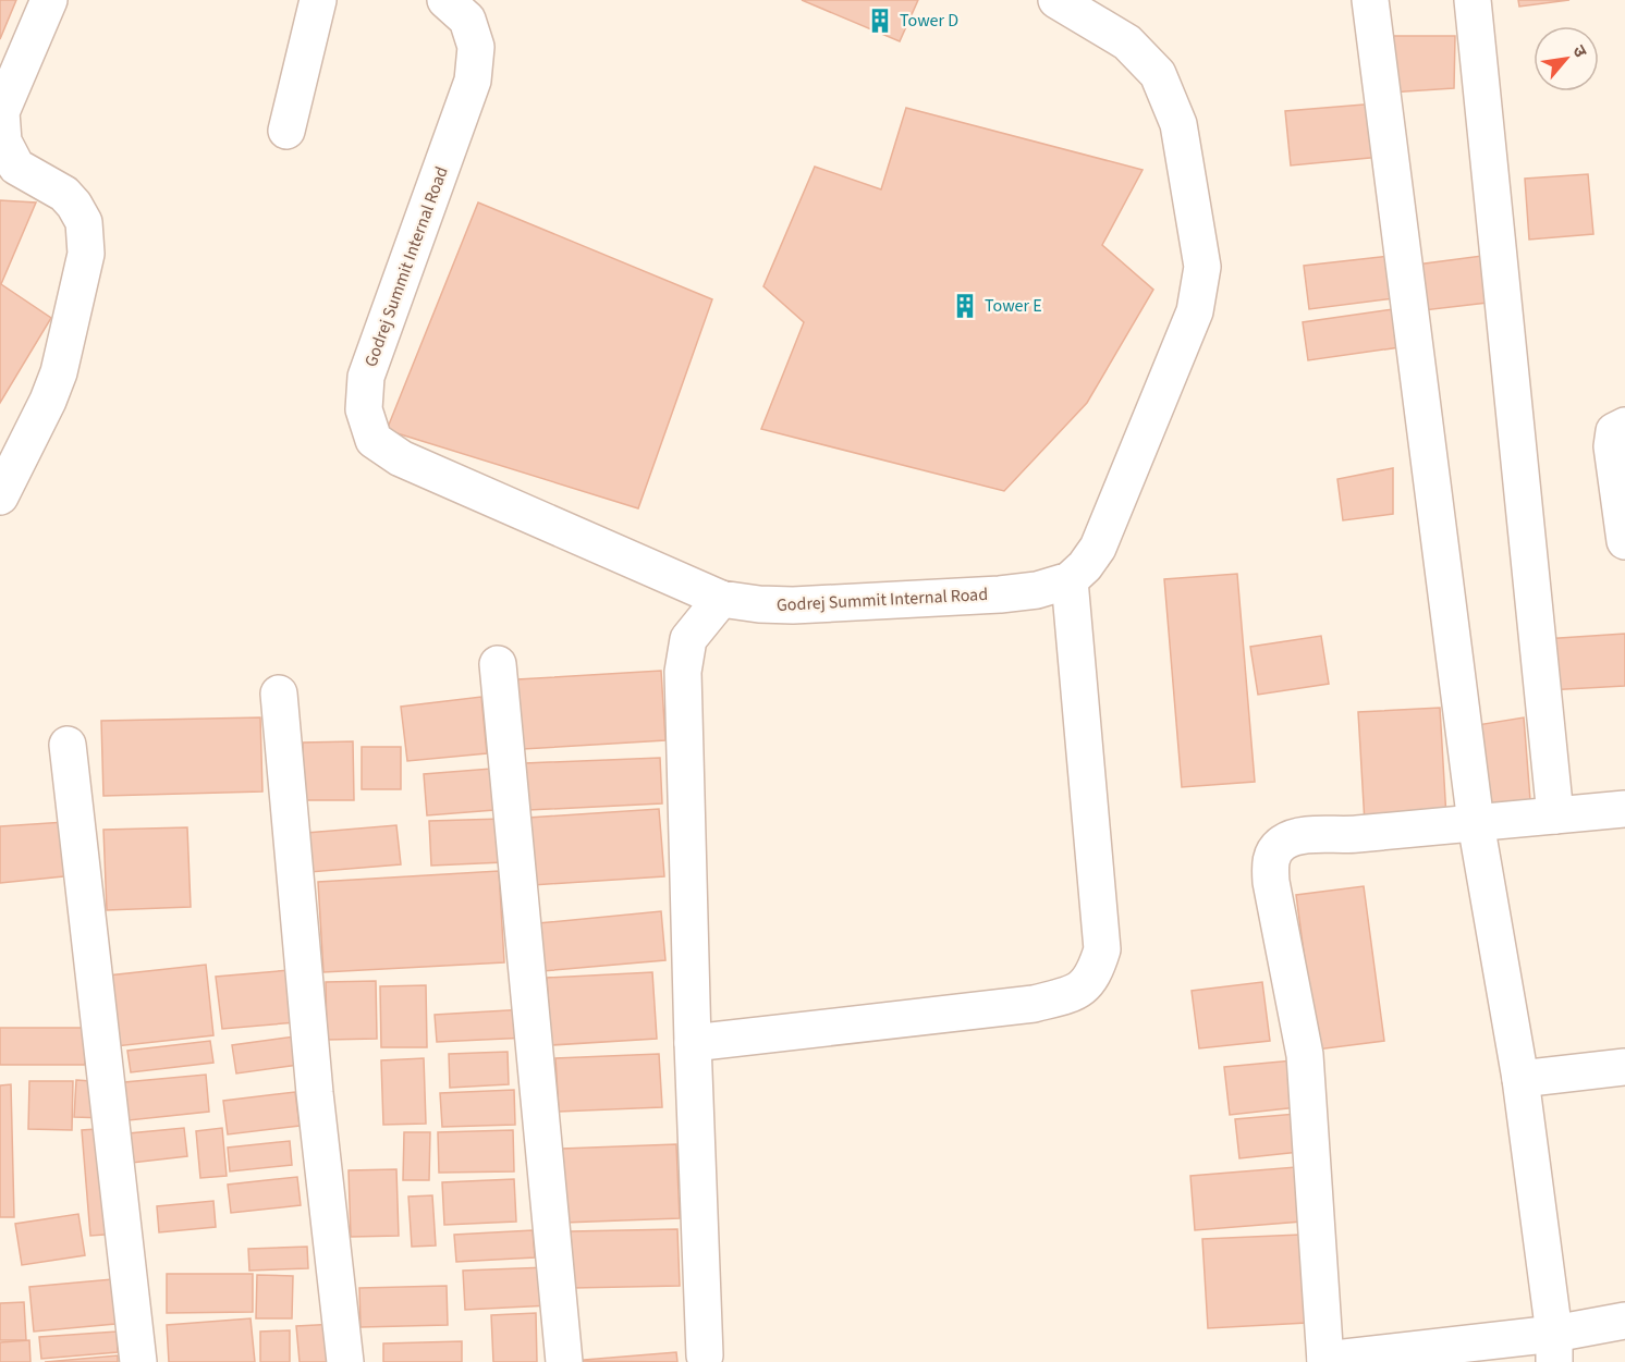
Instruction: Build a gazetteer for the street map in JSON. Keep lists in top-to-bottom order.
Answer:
{
  "streets": {
    "street": ["Godrej Summit Internal Road"]
  },
  "places": {
    "building": ["Tower D", "Tower E"]
  },
  "north": "top right"
}
